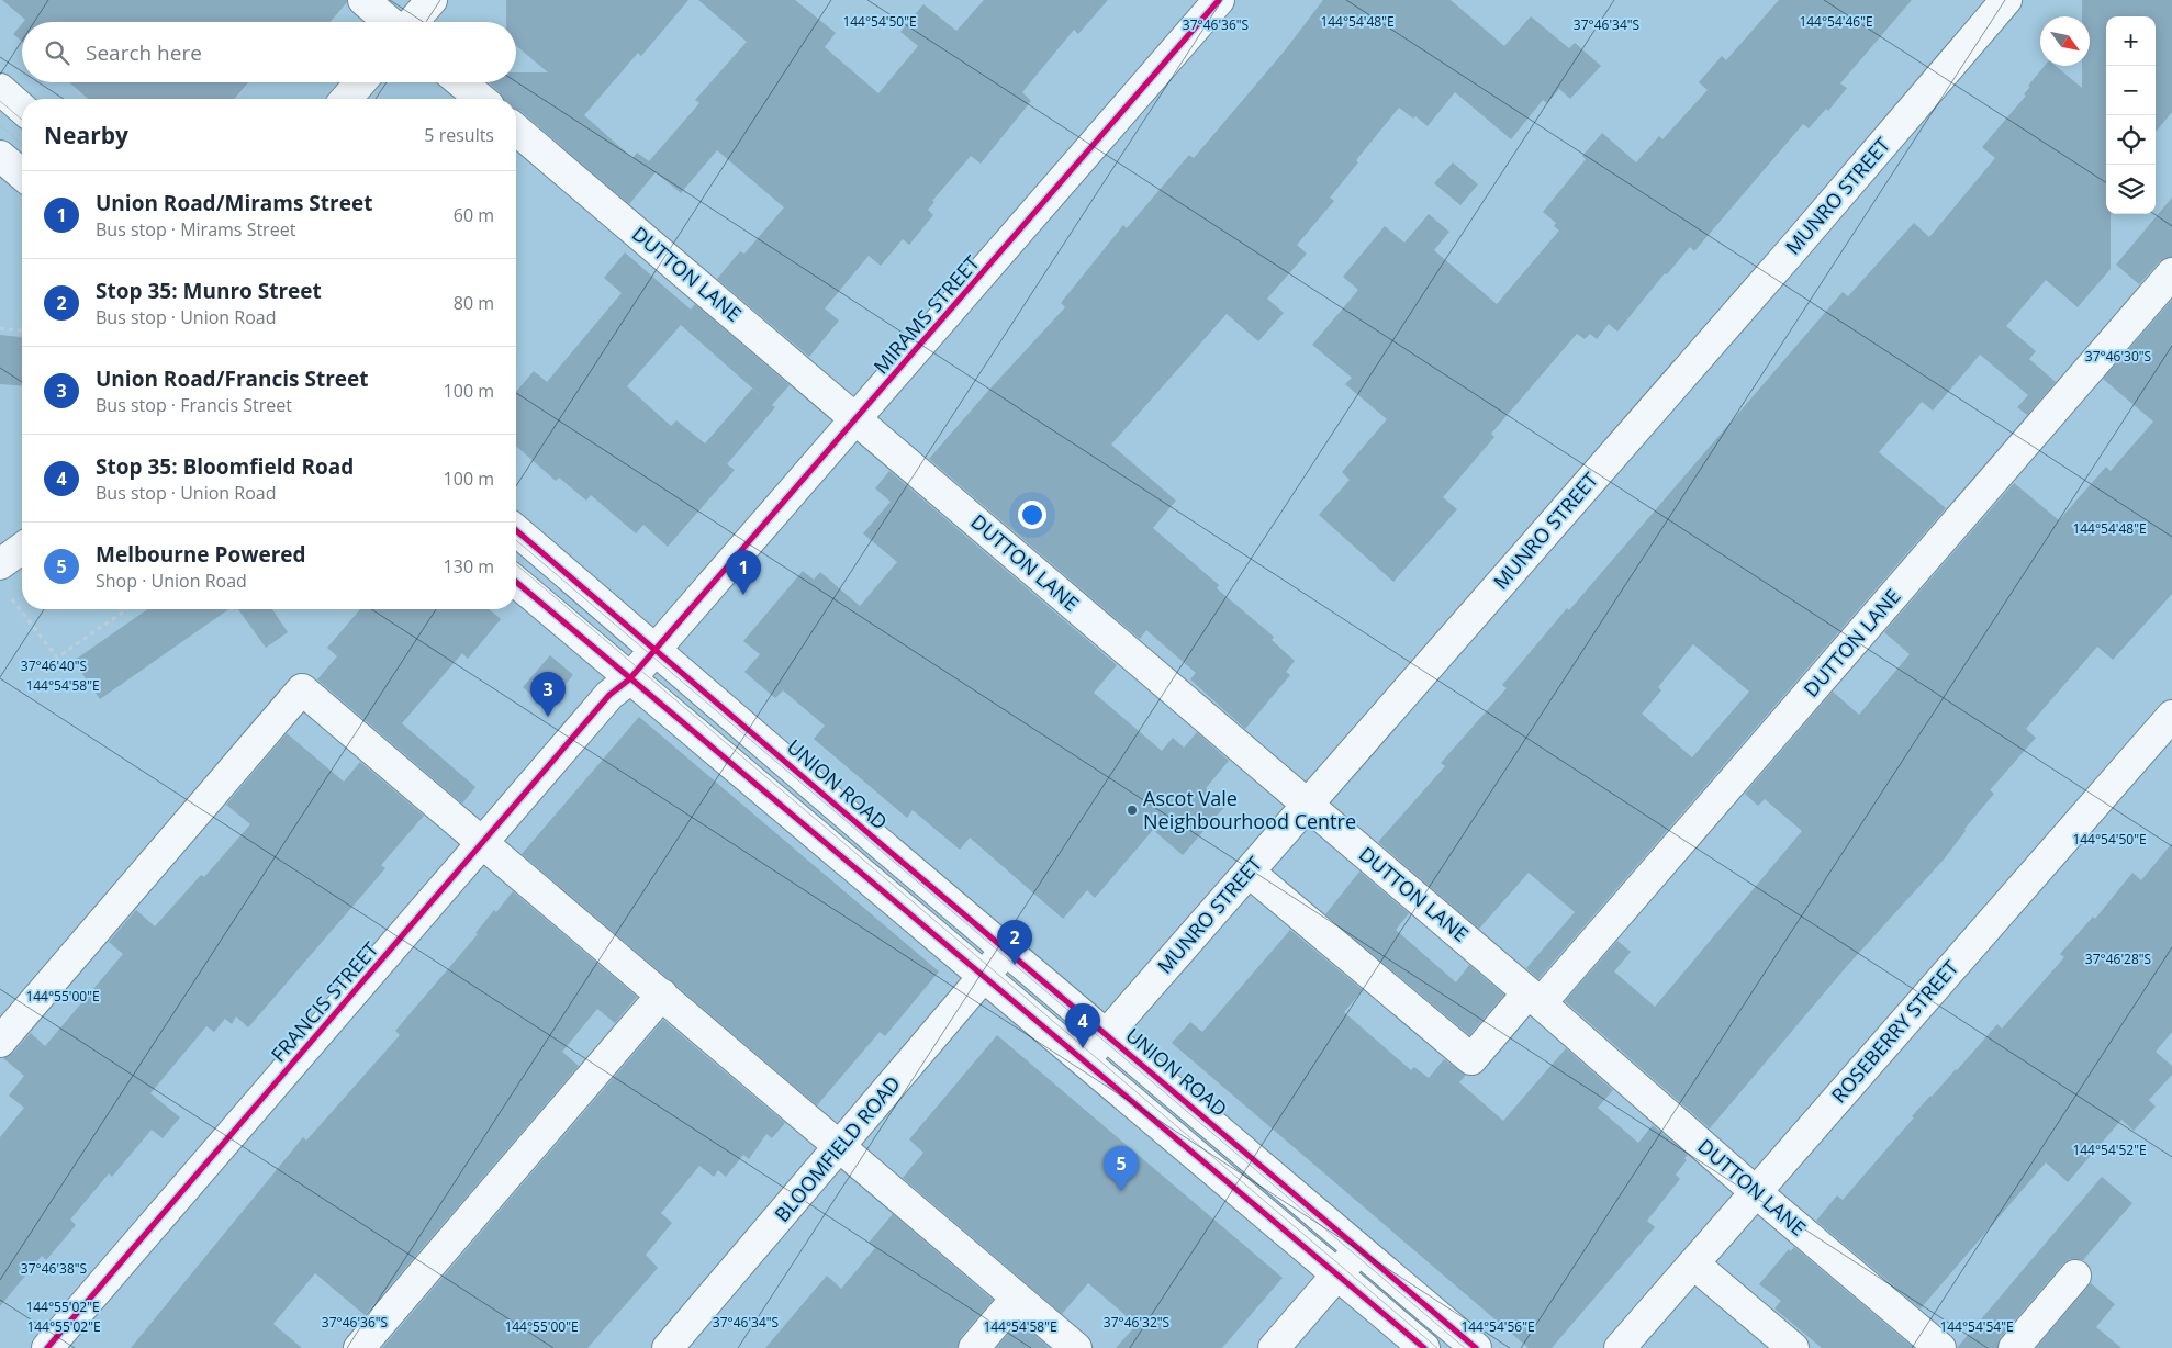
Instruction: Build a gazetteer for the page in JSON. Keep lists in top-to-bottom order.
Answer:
{
  "streets": {
    "street": [
      "MUNRO STREET",
      "DUTTON LANE",
      "MIRAMS STREET",
      "UNION ROAD",
      "FRANCIS STREET",
      "ROSEBERRY STREET",
      "BLOOMFIELD ROAD"
    ]
  },
  "crossings": [
    ["MUNRO STREET", "DUTTON LANE"],
    ["MUNRO STREET", "UNION ROAD"],
    ["DUTTON LANE", "MIRAMS STREET"],
    ["DUTTON LANE", "ROSEBERRY STREET"],
    ["MIRAMS STREET", "UNION ROAD"],
    ["UNION ROAD", "BLOOMFIELD ROAD"]
  ],
  "places": ["Ascot Vale Neighbourhood Centre"],
  "north": "bottom right",
  "page": {
    "map_buttons": ["+", "−"],
    "search": "Search here",
    "heading": ["Nearby", "5 results"],
    "list": [
      {
        "mark": "1",
        "name": "Union Road/Mirams Street",
        "note": "Bus stop · Mirams Street",
        "value": "60 m"
      },
      {
        "mark": "2",
        "name": "Stop 35: Munro Street",
        "note": "Bus stop · Union Road",
        "value": "80 m"
      },
      {
        "mark": "3",
        "name": "Union Road/Francis Street",
        "note": "Bus stop · Francis Street",
        "value": "100 m"
      },
      {
        "mark": "4",
        "name": "Stop 35: Bloomfield Road",
        "note": "Bus stop · Union Road",
        "value": "100 m"
      },
      {
        "mark": "5",
        "name": "Melbourne Powered",
        "note": "Shop · Union Road",
        "value": "130 m"
      }
    ],
    "pins": [
      "1",
      "3",
      "2",
      "4",
      "5"
    ]
  },
  "coordinates": [
    "144°54'50\"E",
    "144°54'48\"E",
    "144°54'46\"E",
    "37°46'36\"S",
    "37°46'34\"S",
    "37°46'30\"S",
    "37°46'40\"S",
    "144°54'58\"E",
    "37°46'28\"S",
    "144°55'00\"E",
    "144°54'52\"E",
    "37°46'38\"S",
    "144°55'02\"E",
    "37°46'32\"S",
    "144°54'56\"E",
    "144°54'54\"E"
  ]
}
